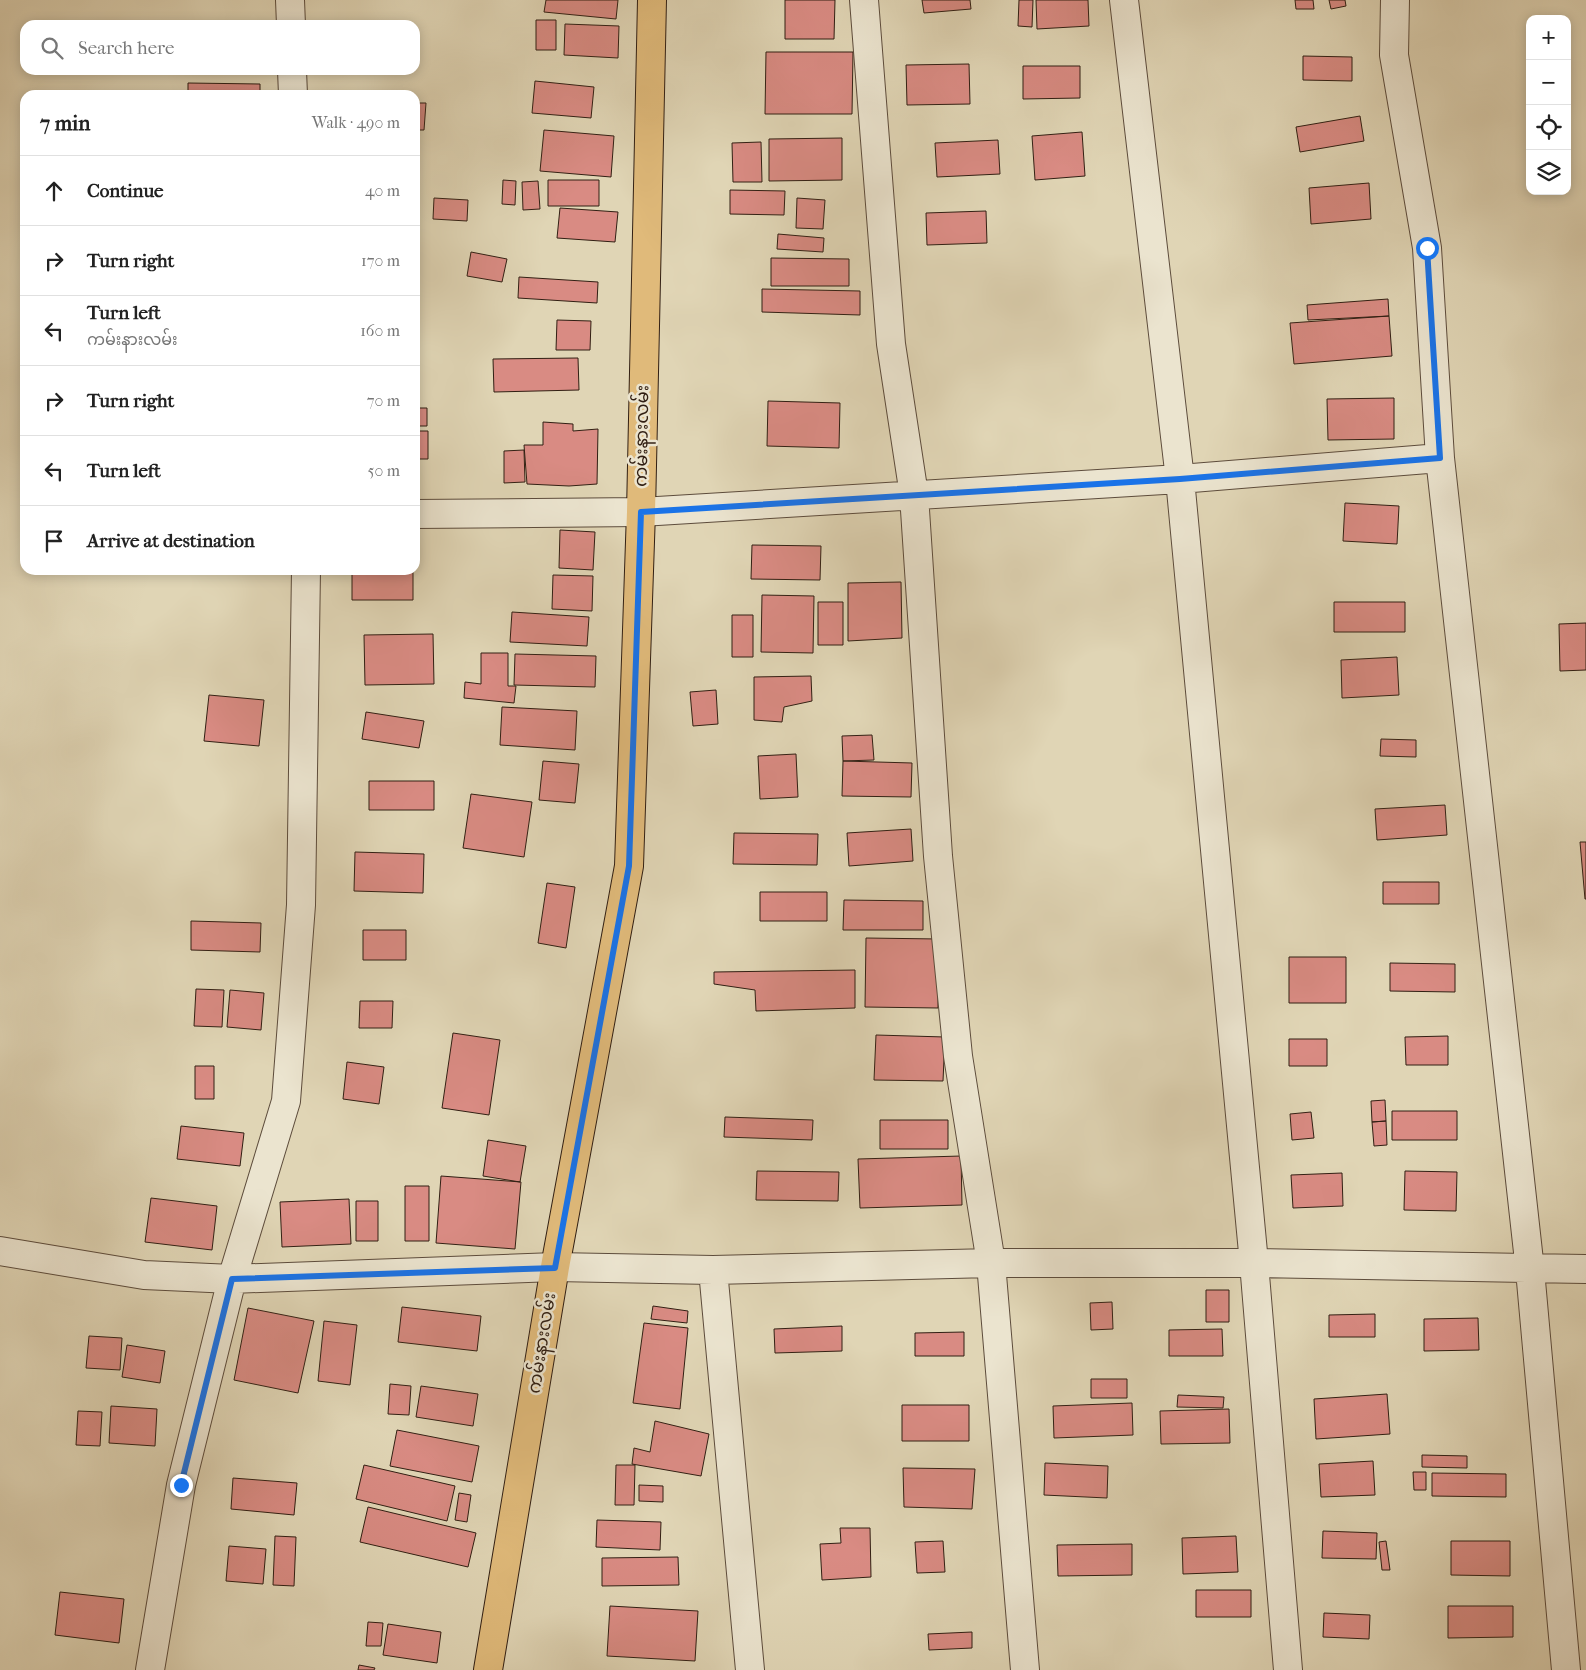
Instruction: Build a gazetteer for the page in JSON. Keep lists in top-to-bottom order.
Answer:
{
  "streets": {
    "main road": ["ကမ်းနားလမ်း"]
  },
  "page": {
    "map_buttons": ["+", "−"],
    "search": "Search here",
    "heading": ["7 min", "Walk · 490 m"],
    "list": [
      ["Continue", "40 m"],
      ["Turn right", "170 m"],
      ["Turn left", "ကမ်းနားလမ်း", "160 m"],
      ["Turn right", "70 m"],
      ["Turn left", "50 m"],
      "Arrive at destination"
    ]
  }
}
